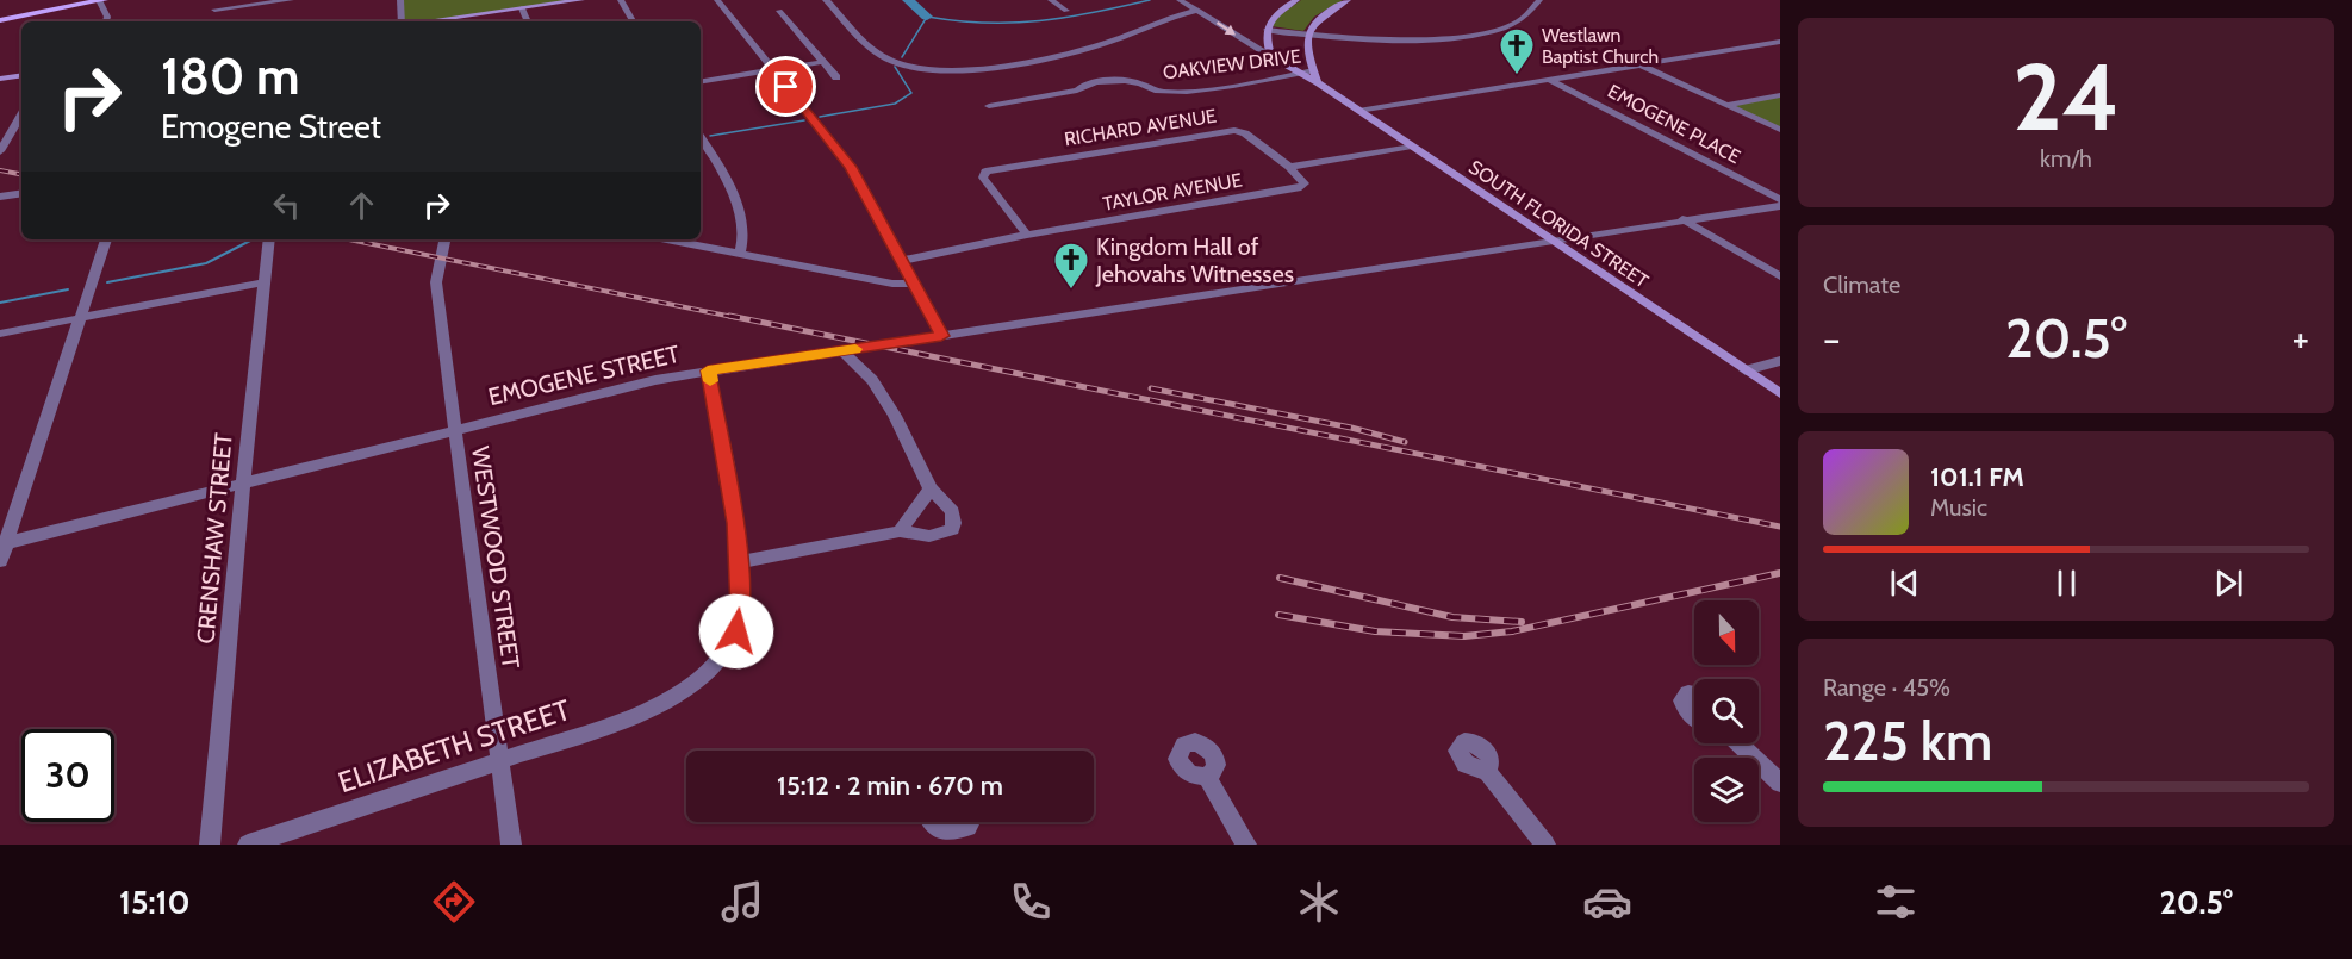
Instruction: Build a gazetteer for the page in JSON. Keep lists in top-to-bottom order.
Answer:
{
  "streets": {
    "street": [
      "OAKVIEW DRIVE",
      "EMOGENE PLACE",
      "RICHARD AVENUE",
      "TAYLOR AVENUE",
      "SOUTH FLORIDA STREET",
      "EMOGENE STREET",
      "CRENSHAW STREET",
      "WESTWOOD STREET",
      "ELIZABETH STREET"
    ]
  },
  "crossings": [
    ["OAKVIEW DRIVE", "SOUTH FLORIDA STREET"],
    ["RICHARD AVENUE", "TAYLOR AVENUE"],
    ["SOUTH FLORIDA STREET", "EMOGENE STREET"],
    ["EMOGENE STREET", "CRENSHAW STREET"],
    ["EMOGENE STREET", "WESTWOOD STREET"],
    ["EMOGENE STREET", "ELIZABETH STREET"],
    ["WESTWOOD STREET", "ELIZABETH STREET"]
  ],
  "places": {
    "church": ["Westlawn Baptist Church", "Kingdom Hall of Jehovahs Witnesses"]
  },
  "north": "bottom",
  "page": {
    "tile": [
      ["24", "km/h"],
      "Climate",
      ["Range · 45%", "225 km"]
    ],
    "turn": ["180 m", "Emogene Street"],
    "heat": ["−", "20.5°", "+"],
    "song": ["101.1 FM", "Music"],
    "limit": "30",
    "trip": "15:12 · 2 min · 670 m",
    "tabs": ["15:10", "20.5°"]
  }
}
